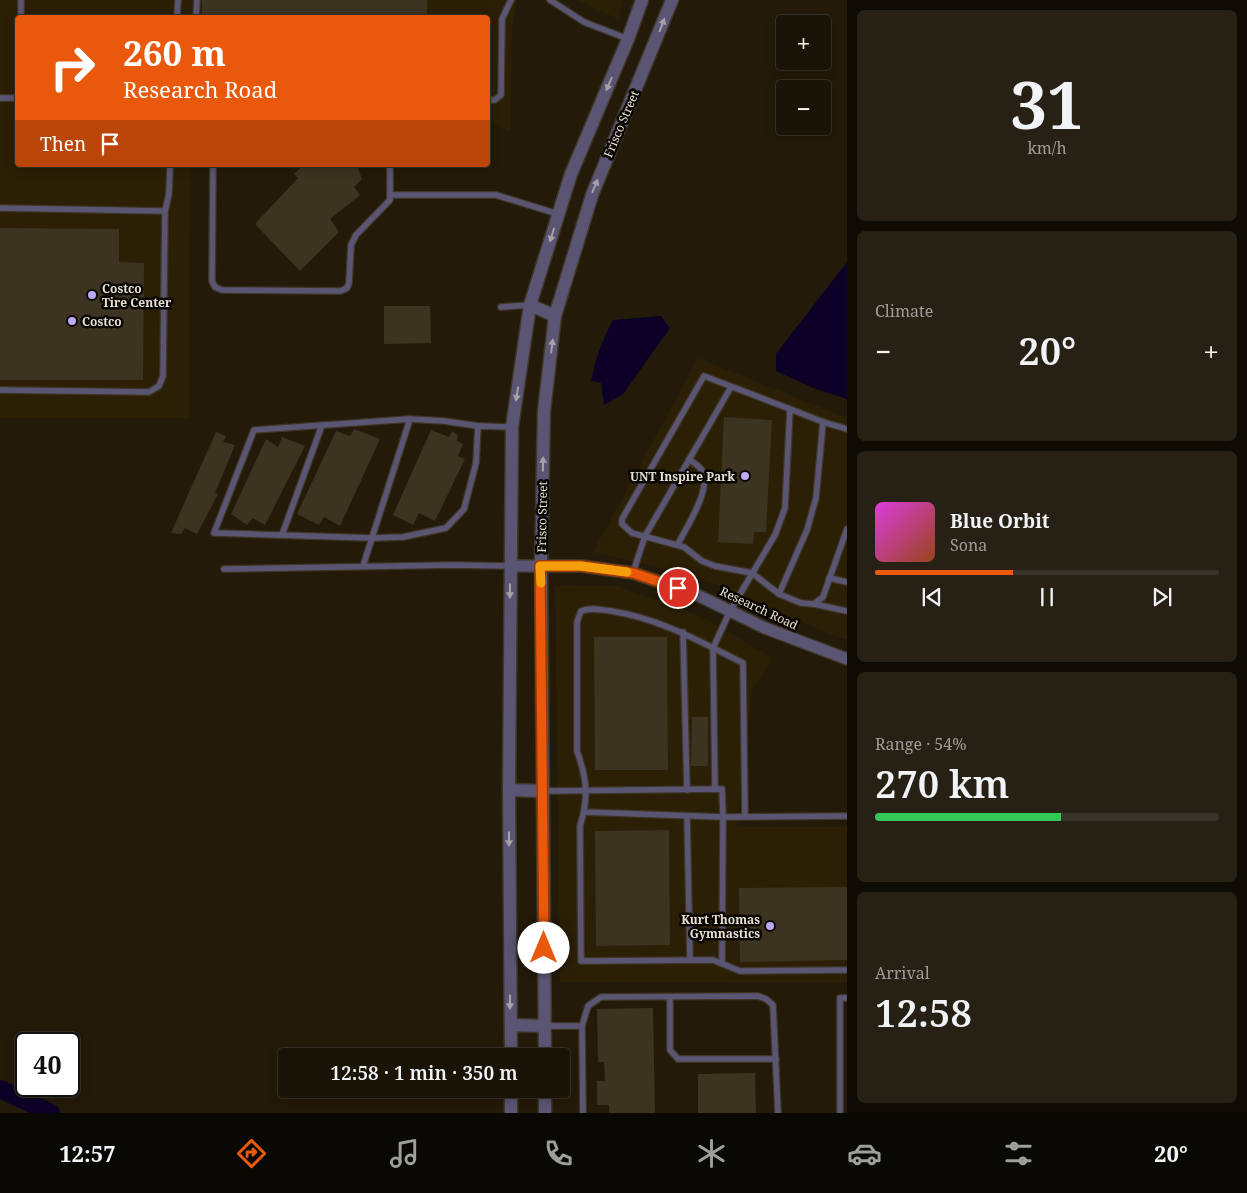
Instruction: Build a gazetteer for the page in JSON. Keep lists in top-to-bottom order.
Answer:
{
  "streets": {
    "street": ["Frisco Street", "Research Road"]
  },
  "crossings": [
    ["Frisco Street", "Research Road"]
  ],
  "places": [
    "Costco Tire Center",
    "Costco",
    "UNT Inspire Park",
    "Kurt Thomas Gymnastics"
  ],
  "page": {
    "tile": [
      ["31", "km/h"],
      "Climate",
      ["Range · 54%", "270 km"],
      ["Arrival", "12:58"]
    ],
    "map_buttons": ["+", "−"],
    "turn": ["260 m", "Research Road"],
    "then": "Then",
    "heat": ["−", "20°", "+"],
    "song": ["Blue Orbit", "Sona"],
    "limit": "40",
    "trip": "12:58 · 1 min · 350 m",
    "tabs": ["12:57", "20°"]
  }
}
